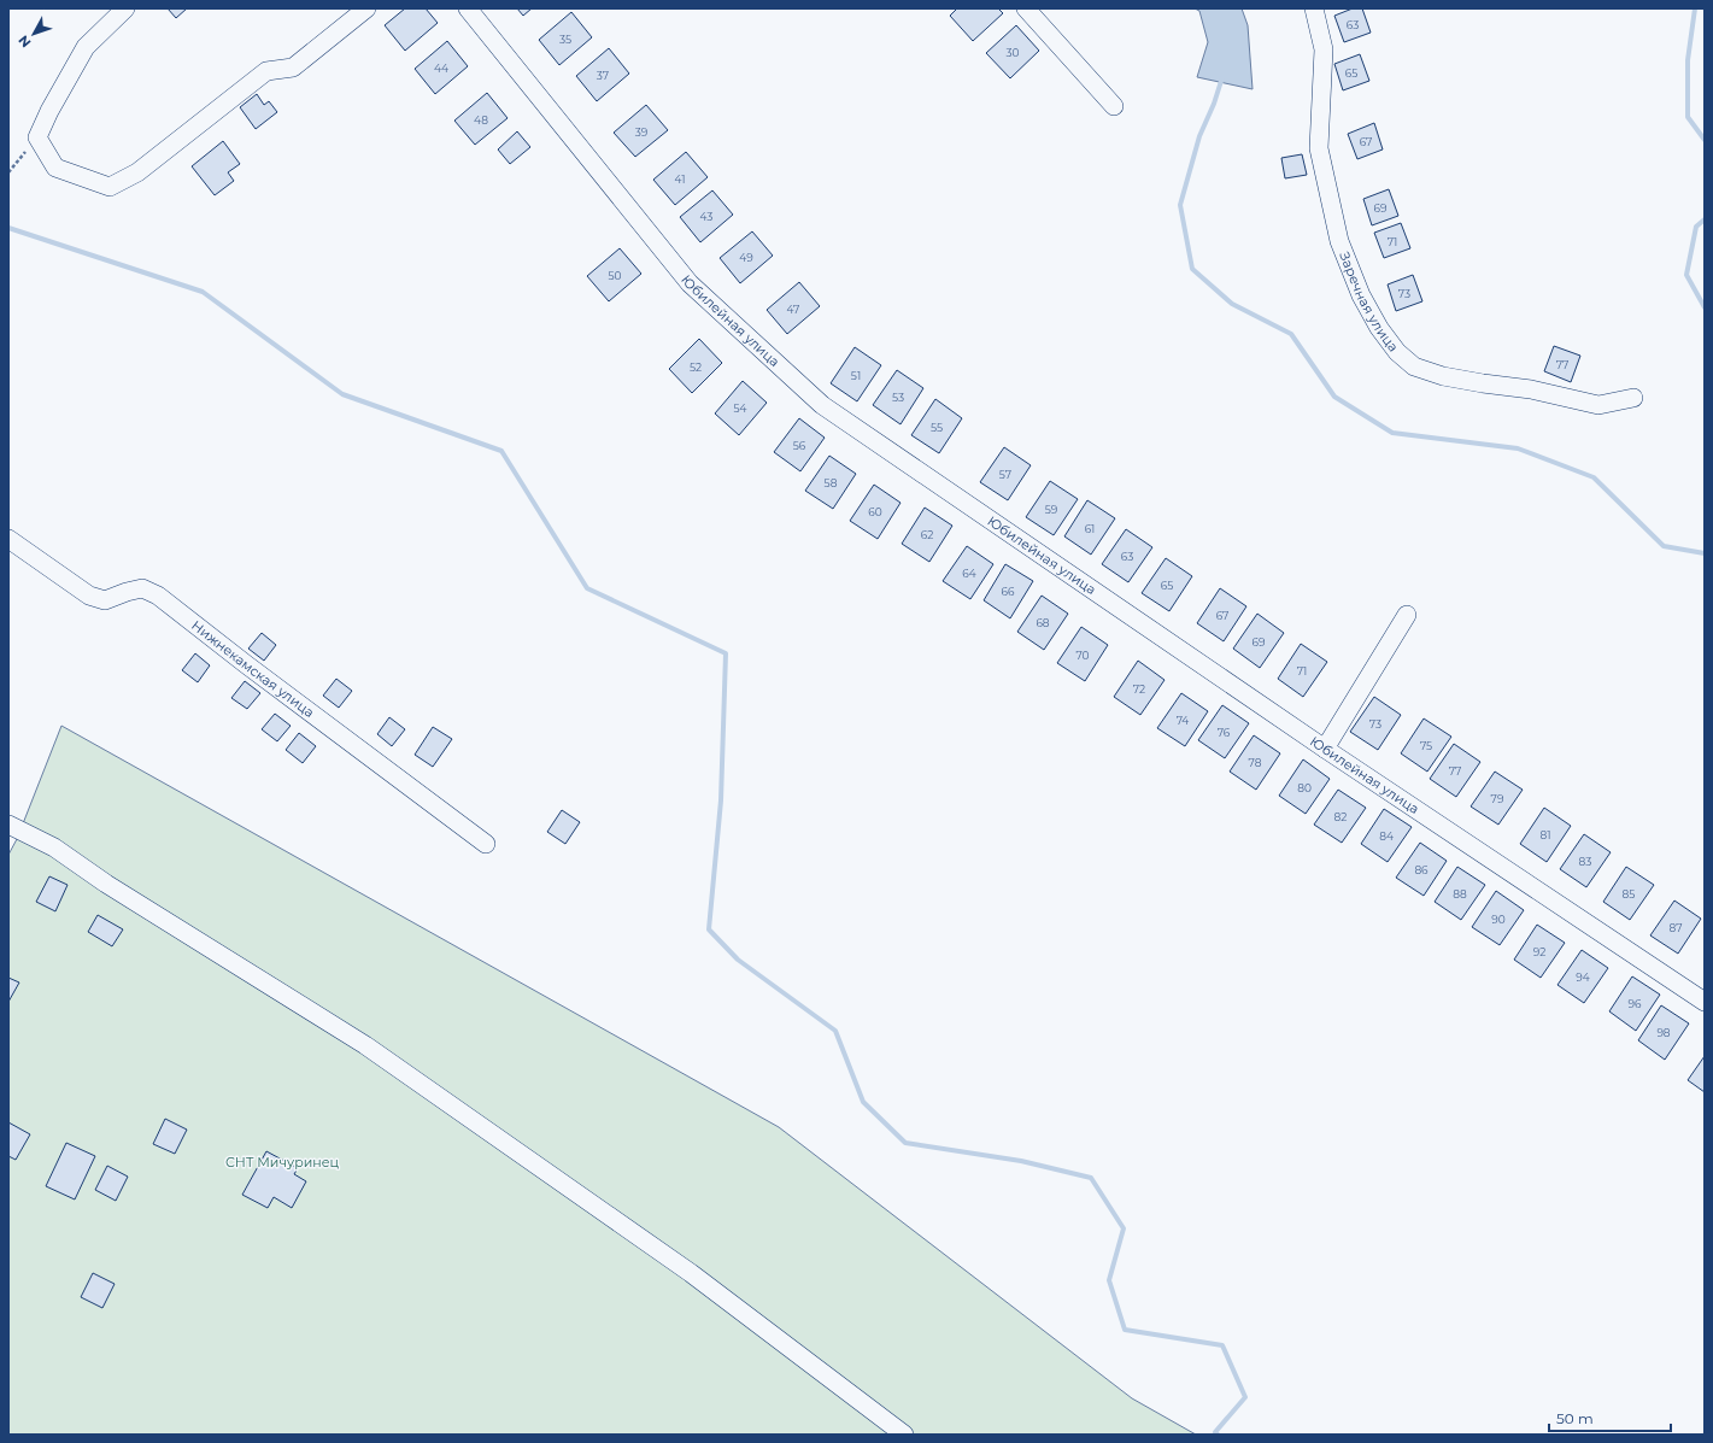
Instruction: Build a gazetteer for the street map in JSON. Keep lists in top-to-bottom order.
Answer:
{
  "streets": {
    "street": ["Заречная улица", "Юбилейная улица", "Нижнекамская улица"]
  },
  "parks": ["СНТ Мичуринец"],
  "house_numbers": [
    "63",
    "35",
    "30",
    "44",
    "65",
    "37",
    "48",
    "39",
    "67",
    "41",
    "69",
    "43",
    "71",
    "49",
    "50",
    "73",
    "47",
    "77",
    "52",
    "51",
    "53",
    "54",
    "55",
    "56",
    "57",
    "58",
    "59",
    "60",
    "61",
    "62",
    "63",
    "64",
    "65",
    "66",
    "67",
    "68",
    "69",
    "70",
    "71",
    "72",
    "74",
    "73",
    "76",
    "75",
    "78",
    "77",
    "80",
    "79",
    "82",
    "81",
    "84",
    "83",
    "86",
    "88",
    "85",
    "90",
    "87",
    "92",
    "94",
    "96",
    "98"
  ],
  "scale_bar": "50 m",
  "north": "bottom left"
}
